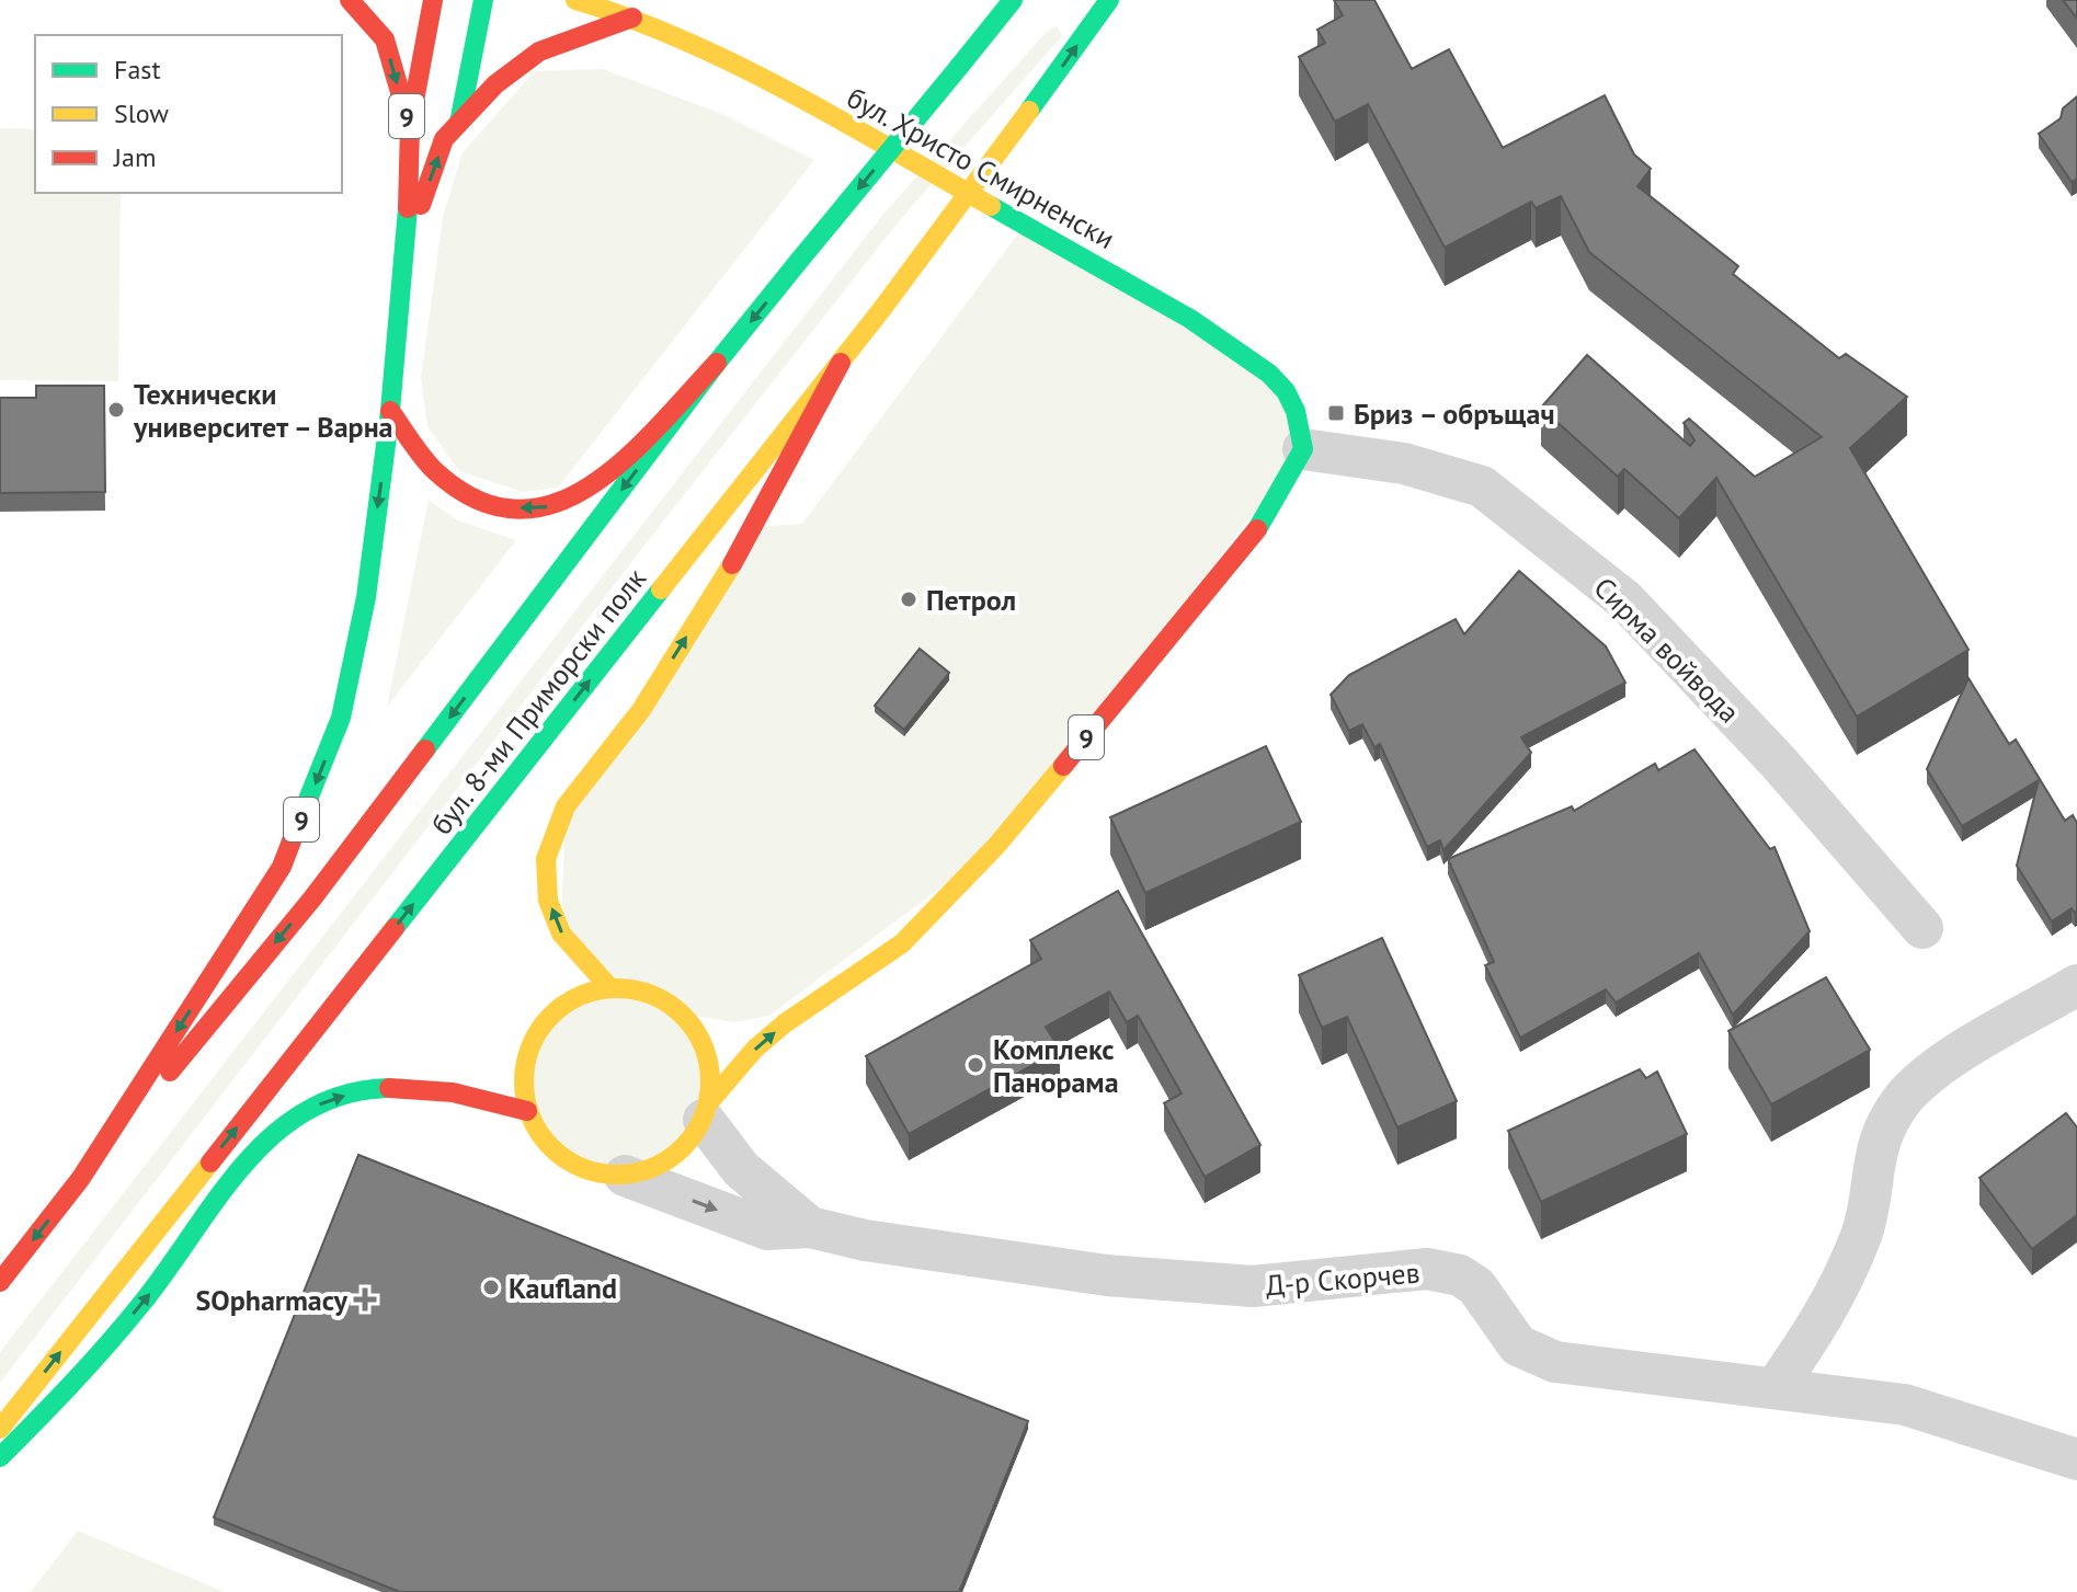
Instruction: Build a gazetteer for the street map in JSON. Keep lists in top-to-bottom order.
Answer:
{
  "streets": {
    "main road": ["9", "бул. Христо Смирненски", "бул. 8-ми Приморски полк"],
    "street": ["Сирма войвода", "Д-р Скорчев"]
  },
  "crossings": [
    ["9", "бул. Христо Смирненски"],
    ["9", "Сирма войвода"],
    ["9", "бул. 8-ми Приморски полк"],
    ["9", "Д-р Скорчев"],
    ["бул. Христо Смирненски", "Сирма войвода"]
  ],
  "places": {
    "other": [
      "Технически университет – Варна",
      "Петрол",
      "Комплекс Панорама",
      "Kaufland"
    ],
    "transit": ["Бриз – обръщач"],
    "health": ["SOpharmacy"]
  },
  "legend": ["Fast", "Slow", "Jam"]
}
